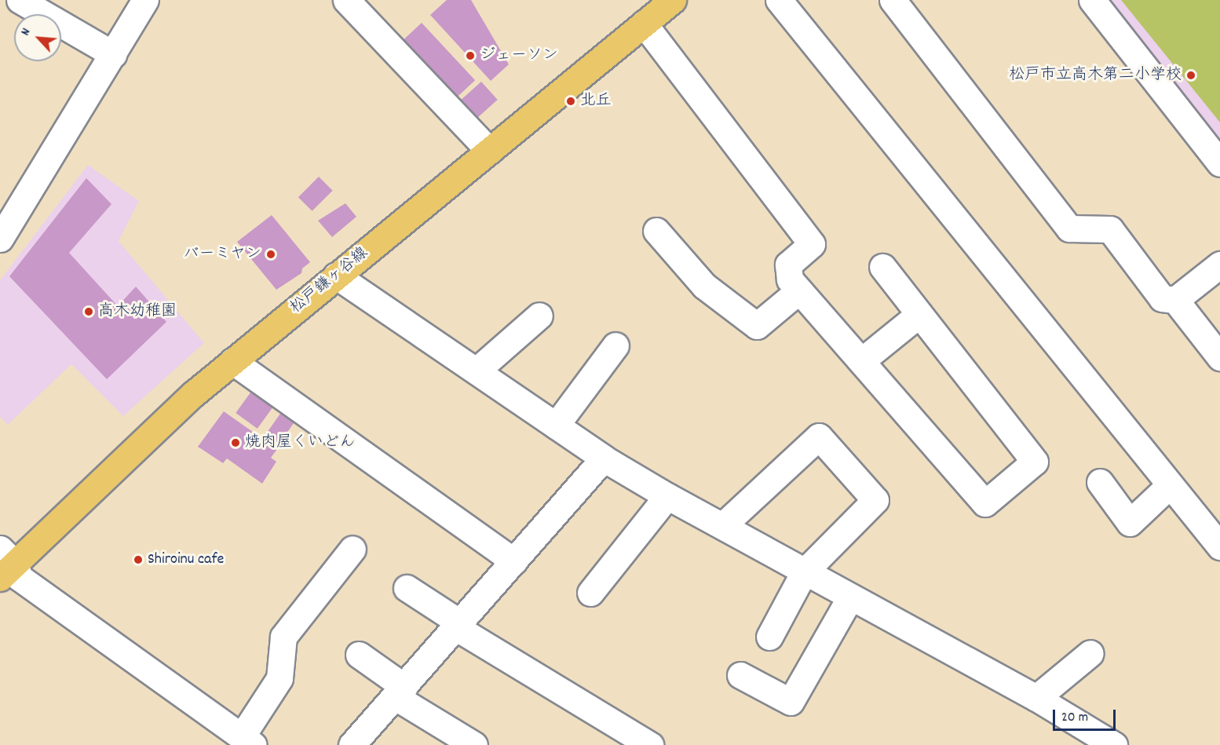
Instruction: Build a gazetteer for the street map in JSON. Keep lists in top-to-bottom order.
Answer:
{
  "streets": {
    "main road": ["松戸鎌ヶ谷線"]
  },
  "places": [
    "ジェーソン",
    "松戸市立高木第二小学校",
    "北丘",
    "バーミヤン",
    "高木幼稚園",
    "焼肉屋くいどん",
    "Shiroinu cafe"
  ],
  "scale_bar": "20 m",
  "north": "top left"
}
